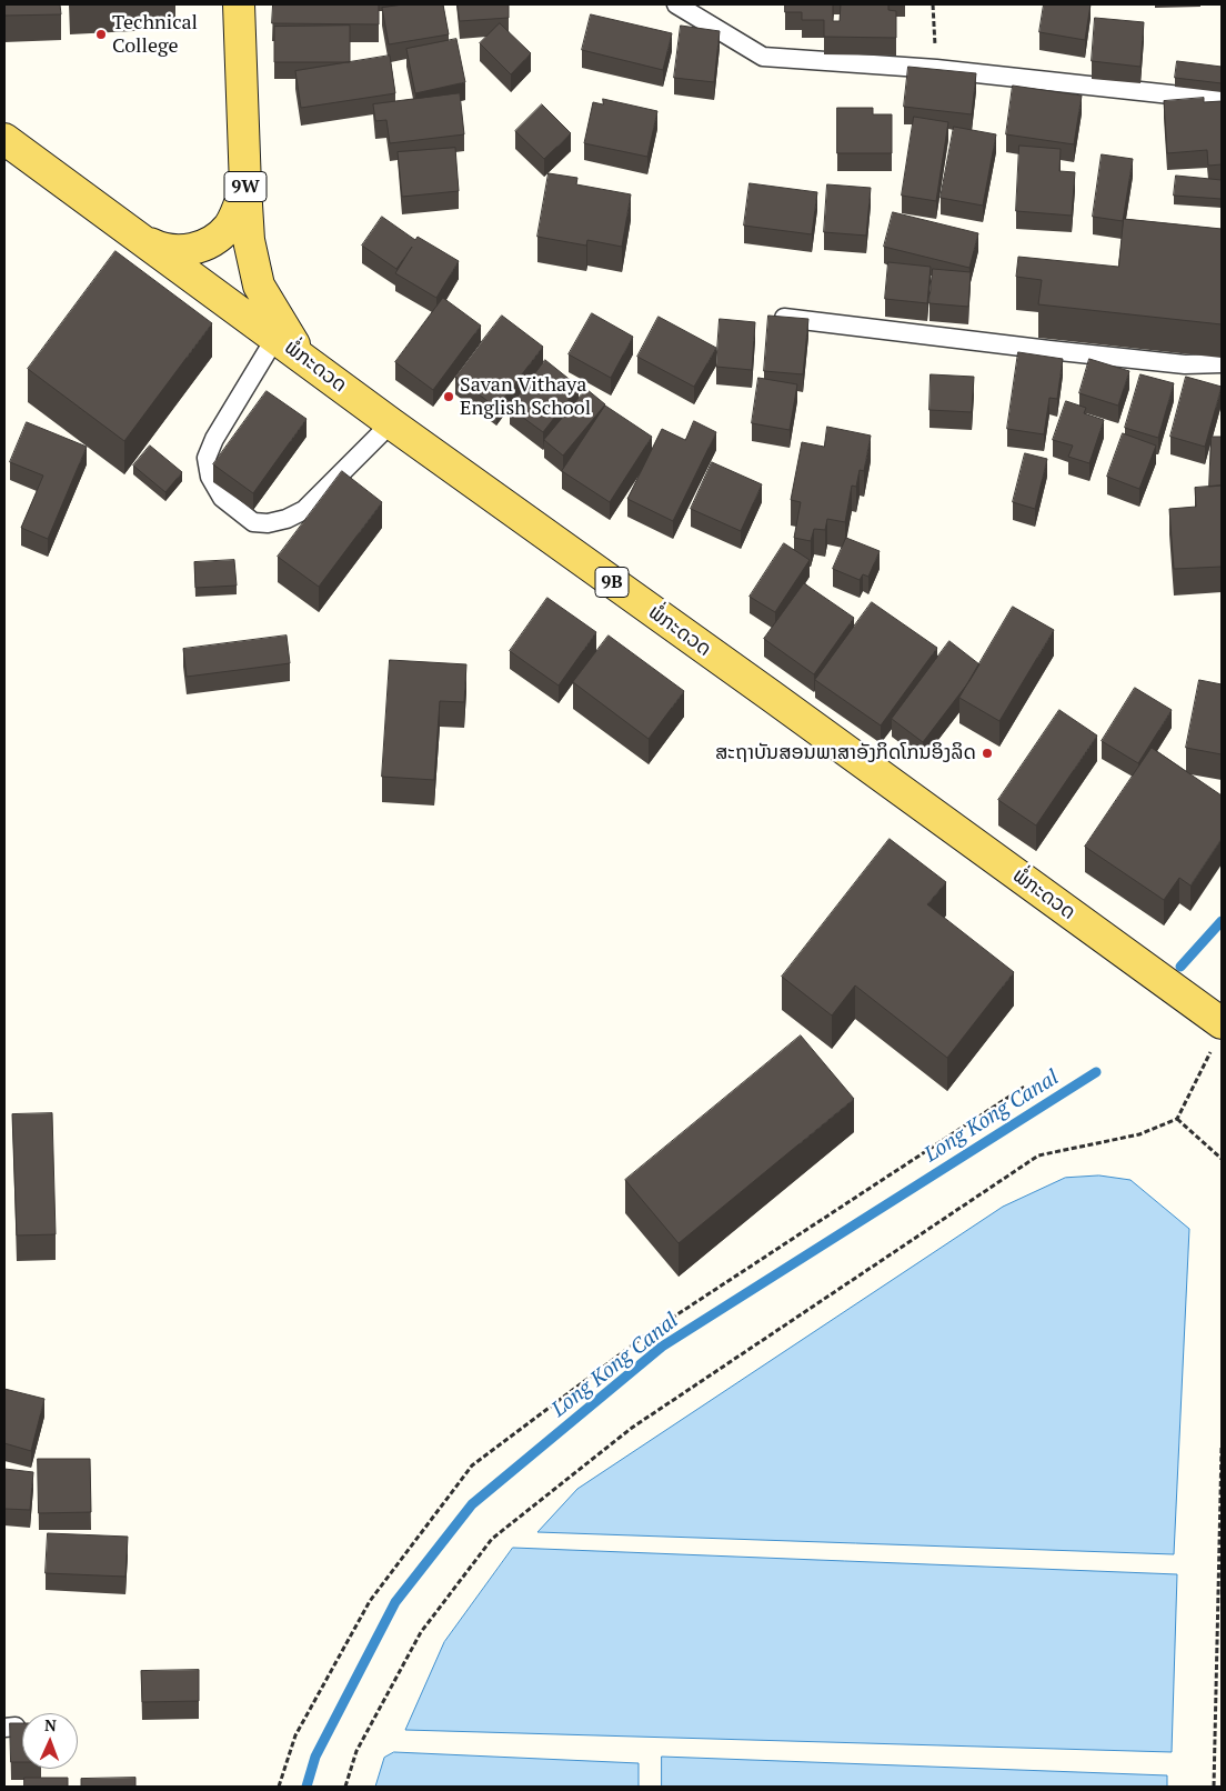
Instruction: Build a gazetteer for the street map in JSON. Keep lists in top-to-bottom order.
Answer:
{
  "streets": {
    "main road": ["9W", "ພໍ່ກະດວດ", "9B"]
  },
  "crossings": [
    ["9W", "ພໍ່ກະດວດ"]
  ],
  "water": ["Long Kong Canal"],
  "places": ["Technical College", "Savan Vithaya English School", "ສະຖາບັນສອນພາສາອັງກິດໂກນອິງລິດ"],
  "north": "top"
}
